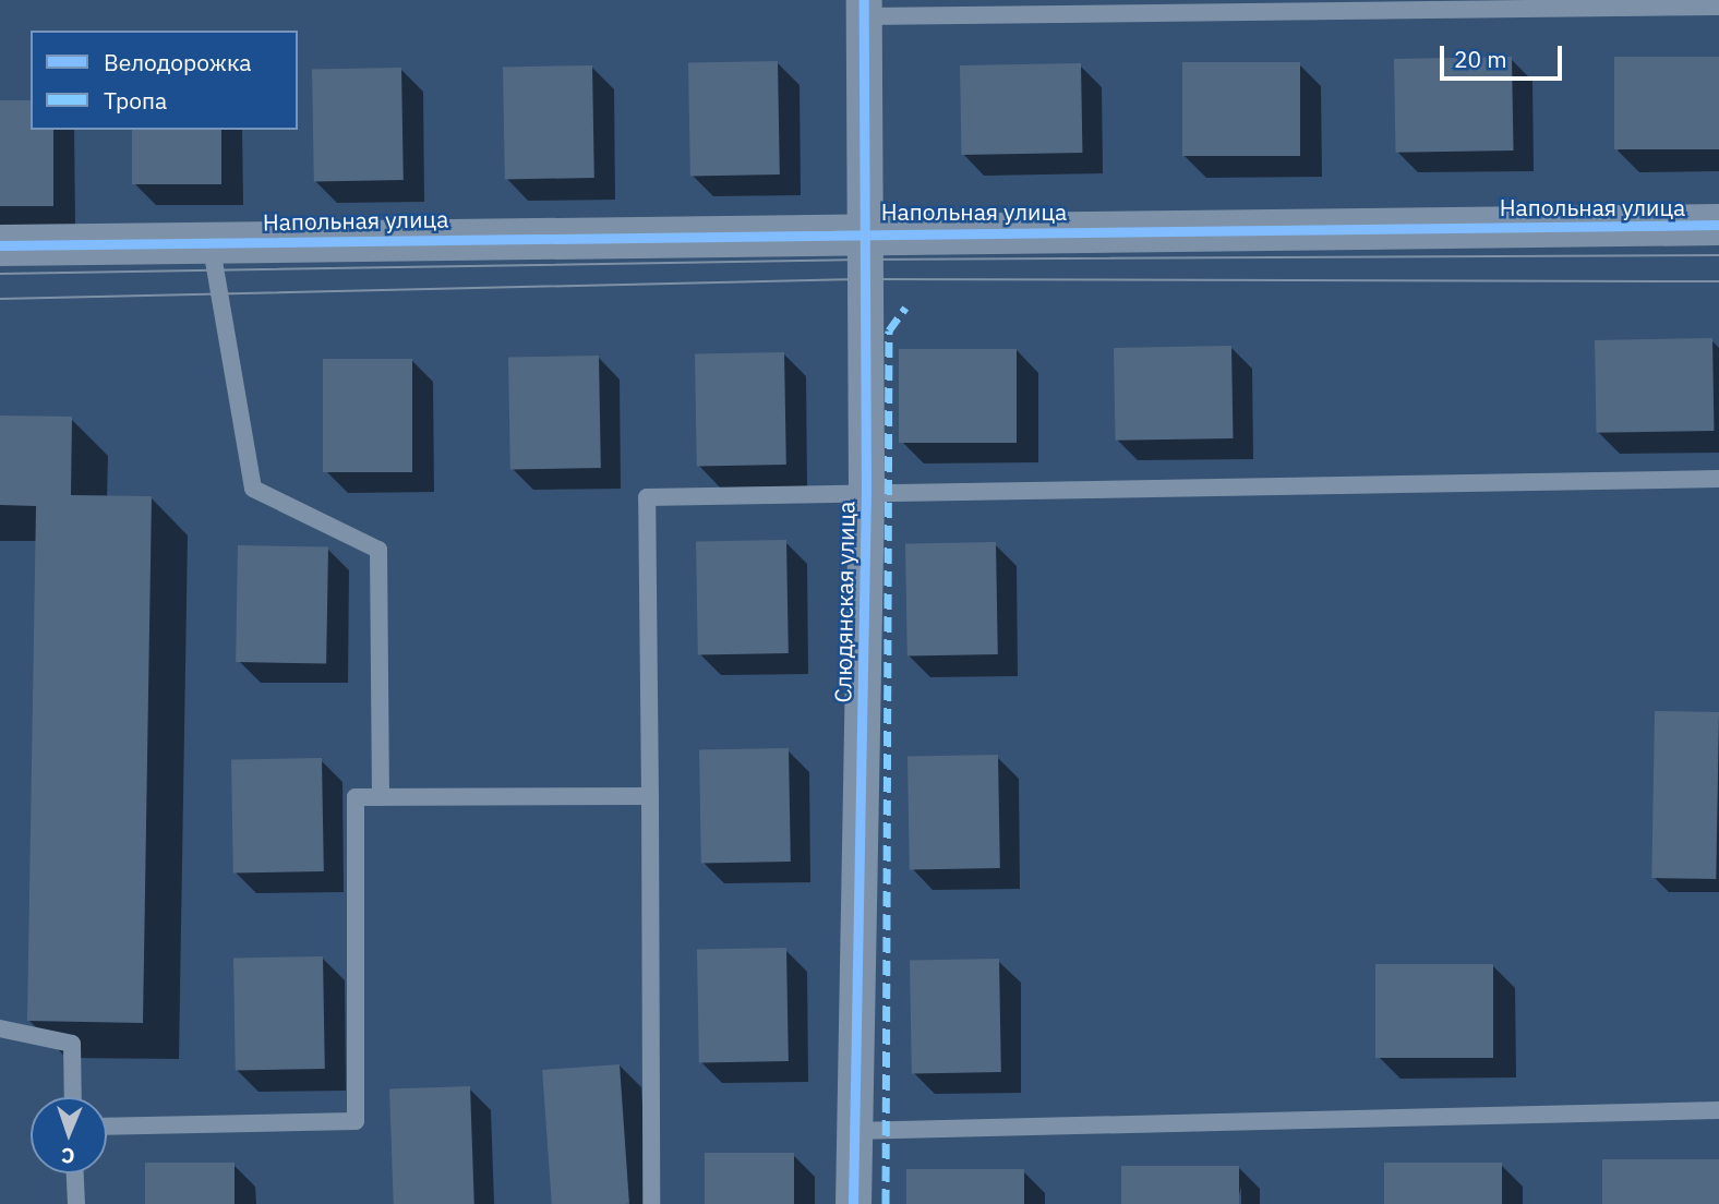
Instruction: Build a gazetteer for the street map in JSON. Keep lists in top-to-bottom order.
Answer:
{
  "streets": {
    "street": ["Напольная улица", "Слюдянская улица"]
  },
  "crossings": [
    ["Напольная улица", "Слюдянская улица"]
  ],
  "legend": ["Велодорожка", "Тропа"],
  "scale_bar": "20 m",
  "north": "bottom"
}
